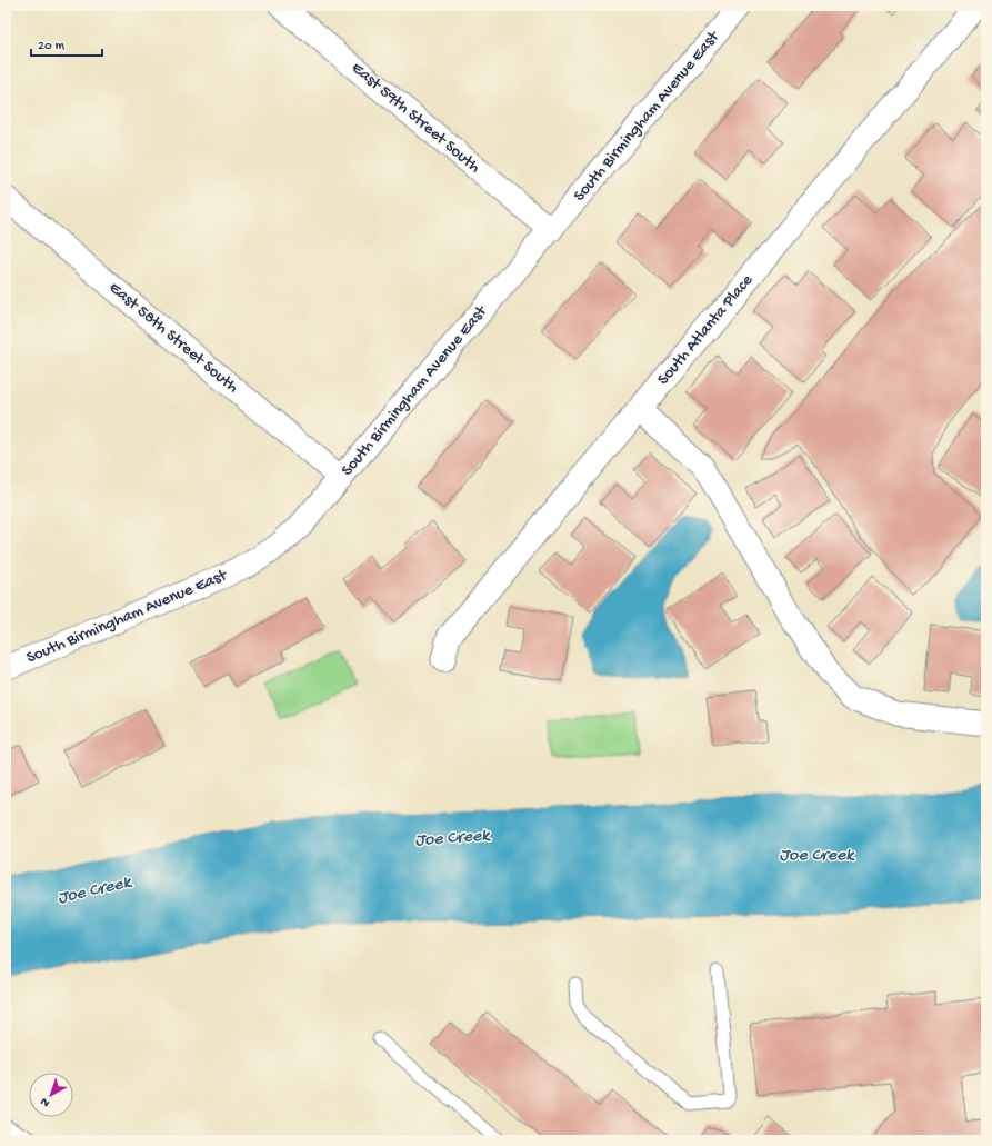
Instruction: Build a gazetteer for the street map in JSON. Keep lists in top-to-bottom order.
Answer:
{
  "streets": {
    "street": [
      "South Birmingham Avenue East",
      "East 59th Street South",
      "South Atlanta Place",
      "East 58th Street South"
    ]
  },
  "crossings": [
    ["South Birmingham Avenue East", "East 59th Street South"],
    ["South Birmingham Avenue East", "East 58th Street South"]
  ],
  "water": ["Joe Creek"],
  "scale_bar": "20 m",
  "north": "bottom left"
}
